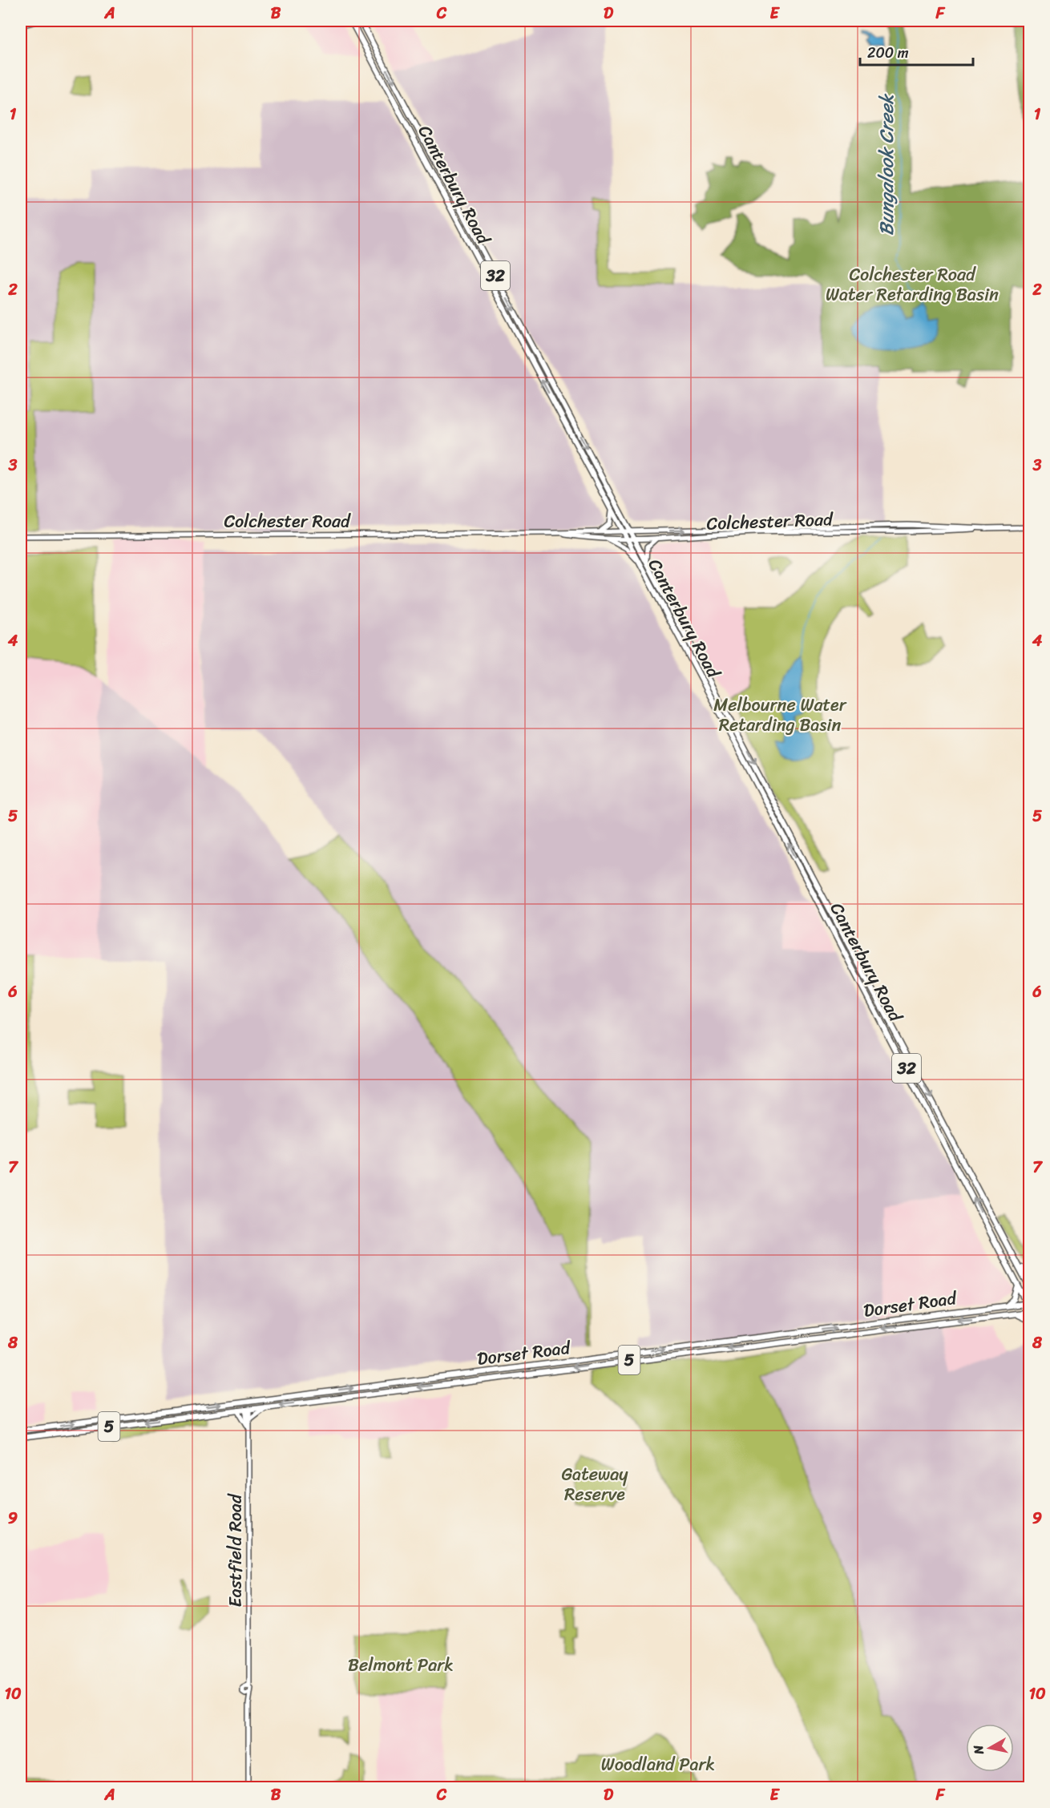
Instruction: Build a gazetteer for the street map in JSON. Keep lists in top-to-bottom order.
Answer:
{
  "streets": {
    "main road": [
      "Canterbury Road",
      "32",
      "Colchester Road",
      "Dorset Road",
      "5",
      "Eastfield Road"
    ]
  },
  "crossings": [
    ["Canterbury Road", "Colchester Road"],
    ["Canterbury Road", "Dorset Road"],
    ["Dorset Road", "Eastfield Road"]
  ],
  "water": ["Bungalook Creek"],
  "parks": [
    "Colchester Road Water Retarding Basin",
    "Melbourne Water Retarding Basin",
    "Gateway Reserve",
    "Belmont Park",
    "Woodland Park"
  ],
  "scale_bar": "200 m",
  "north": "left",
  "grid": {
    "columns": [
      "A",
      "B",
      "C",
      "D",
      "E",
      "F"
    ],
    "rows": [
      "1",
      "2",
      "3",
      "4",
      "5",
      "6",
      "7",
      "8",
      "9",
      "10"
    ]
  }
}
